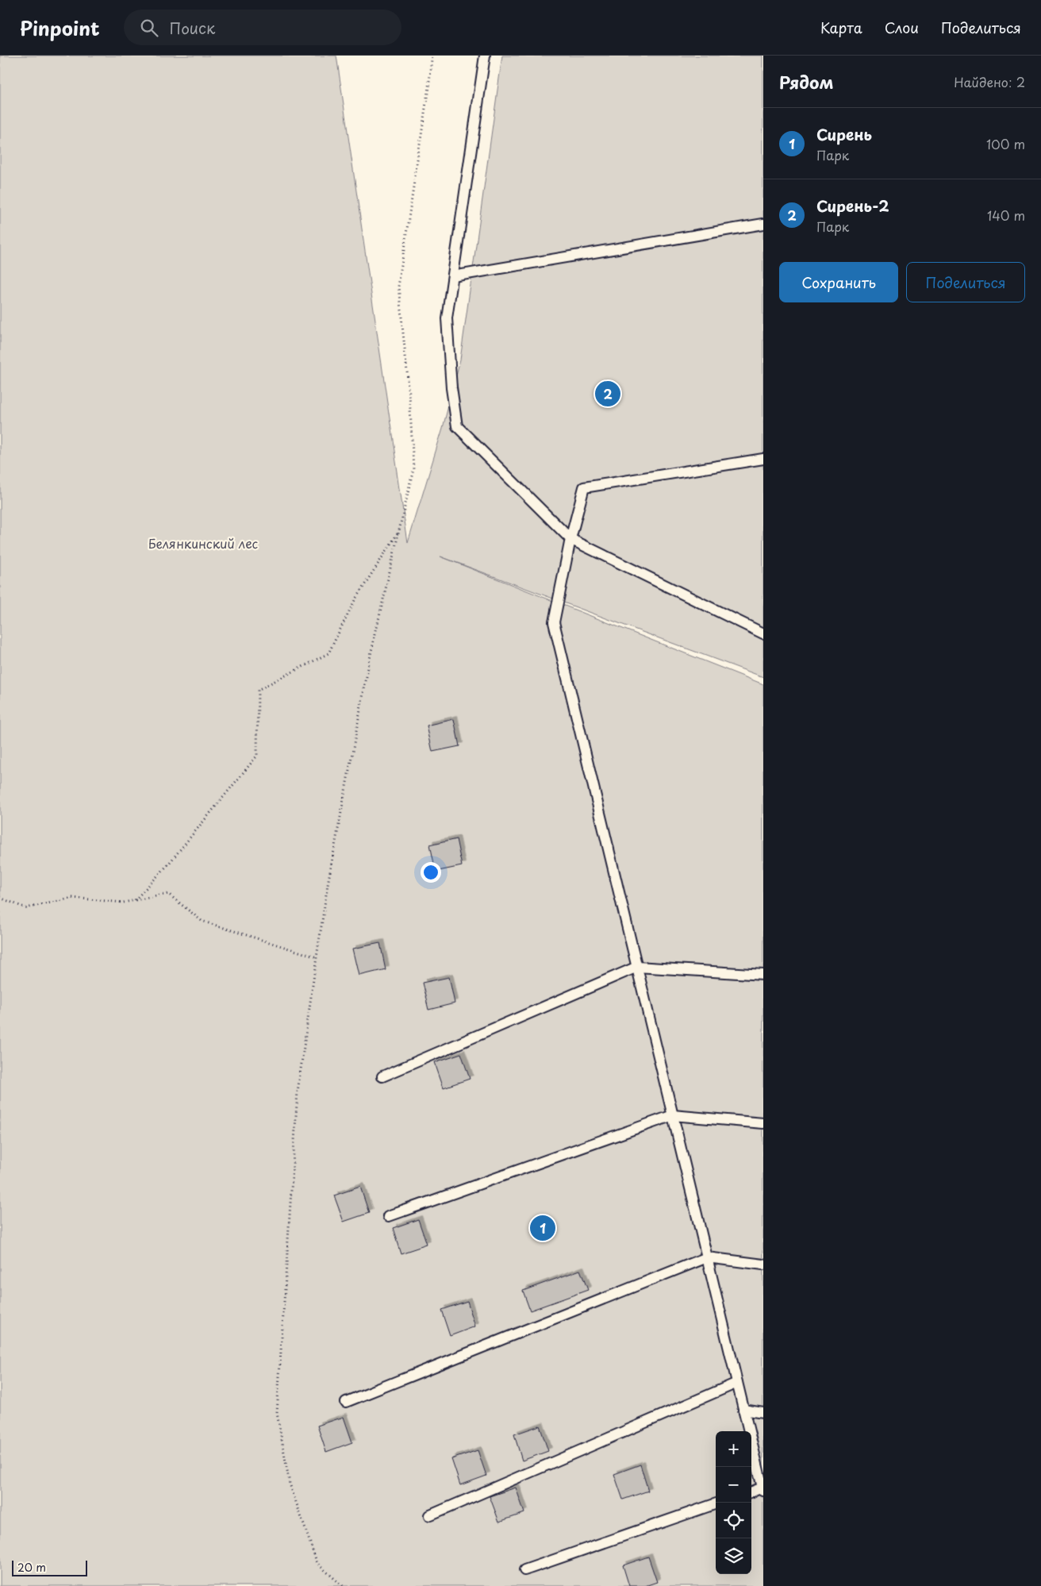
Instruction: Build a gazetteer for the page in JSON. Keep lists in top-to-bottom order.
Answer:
{
  "parks": ["Белянкинский лес"],
  "scale_bar": "20 m",
  "page": {
    "header": "Pinpoint",
    "search": "Поиск",
    "nav": ["Карта", "Слои", "Поделиться"],
    "heading": ["Рядом", "Найдено: 2"],
    "list": [
      {
        "mark": "1",
        "name": "Сирень",
        "note": "Парк",
        "value": "100 m"
      },
      {
        "mark": "2",
        "name": "Сирень-2",
        "note": "Парк",
        "value": "140 m"
      }
    ],
    "buttons": ["Сохранить", "Поделиться"],
    "pins": ["2", "1"],
    "map_buttons": ["+", "−"],
    "scale": "20 m"
  }
}
